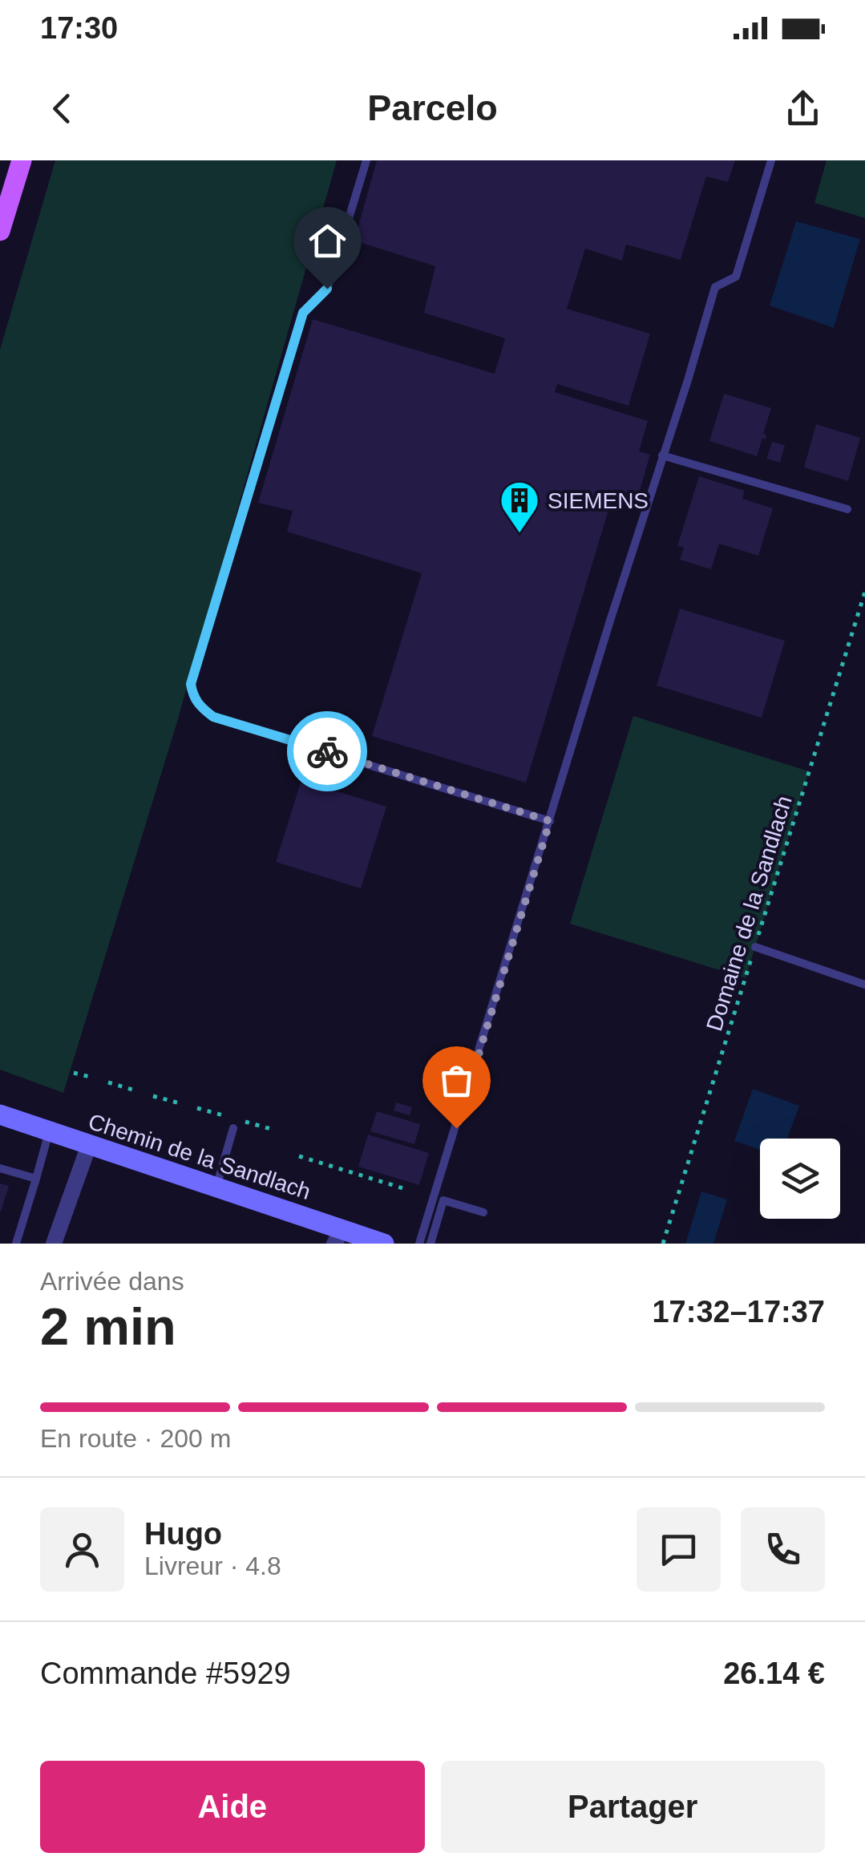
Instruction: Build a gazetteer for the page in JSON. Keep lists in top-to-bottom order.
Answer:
{
  "streets": {
    "street": ["Chemin de la Sandlach"],
    "path": ["Domaine de la Sandlach"]
  },
  "places": {
    "building": ["SIEMENS"]
  },
  "page": {
    "status": "17:30",
    "header": "Parcelo",
    "heading": ["2 min", "Arrivée dans", "17:32–17:37"],
    "panel": [
      "Hugo",
      "Livreur · 4.8",
      "Commande #5929",
      "26.14 €"
    ],
    "bar": "En route · 200 m",
    "buttons": ["Aide", "Partager"]
  }
}
